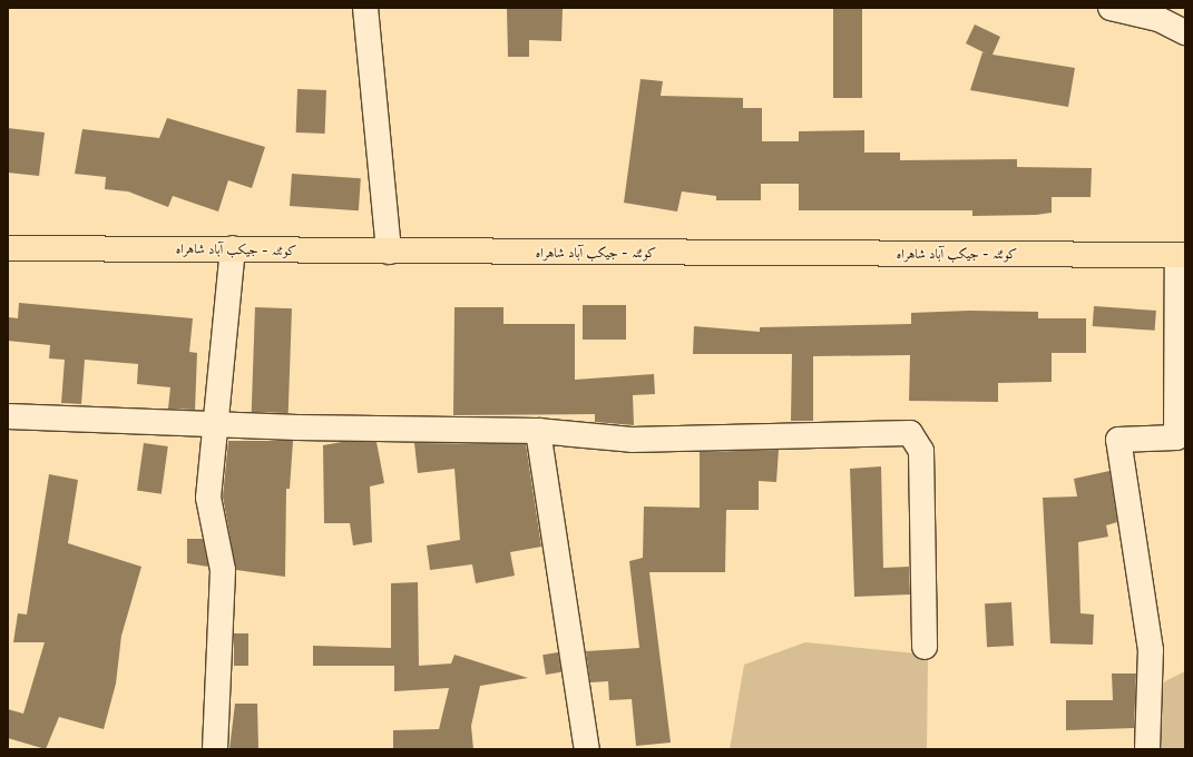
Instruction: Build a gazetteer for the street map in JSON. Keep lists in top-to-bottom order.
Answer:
{
  "streets": {
    "highway": ["کوئٹہ - جیکب آباد شاہراہ"]
  }
}
